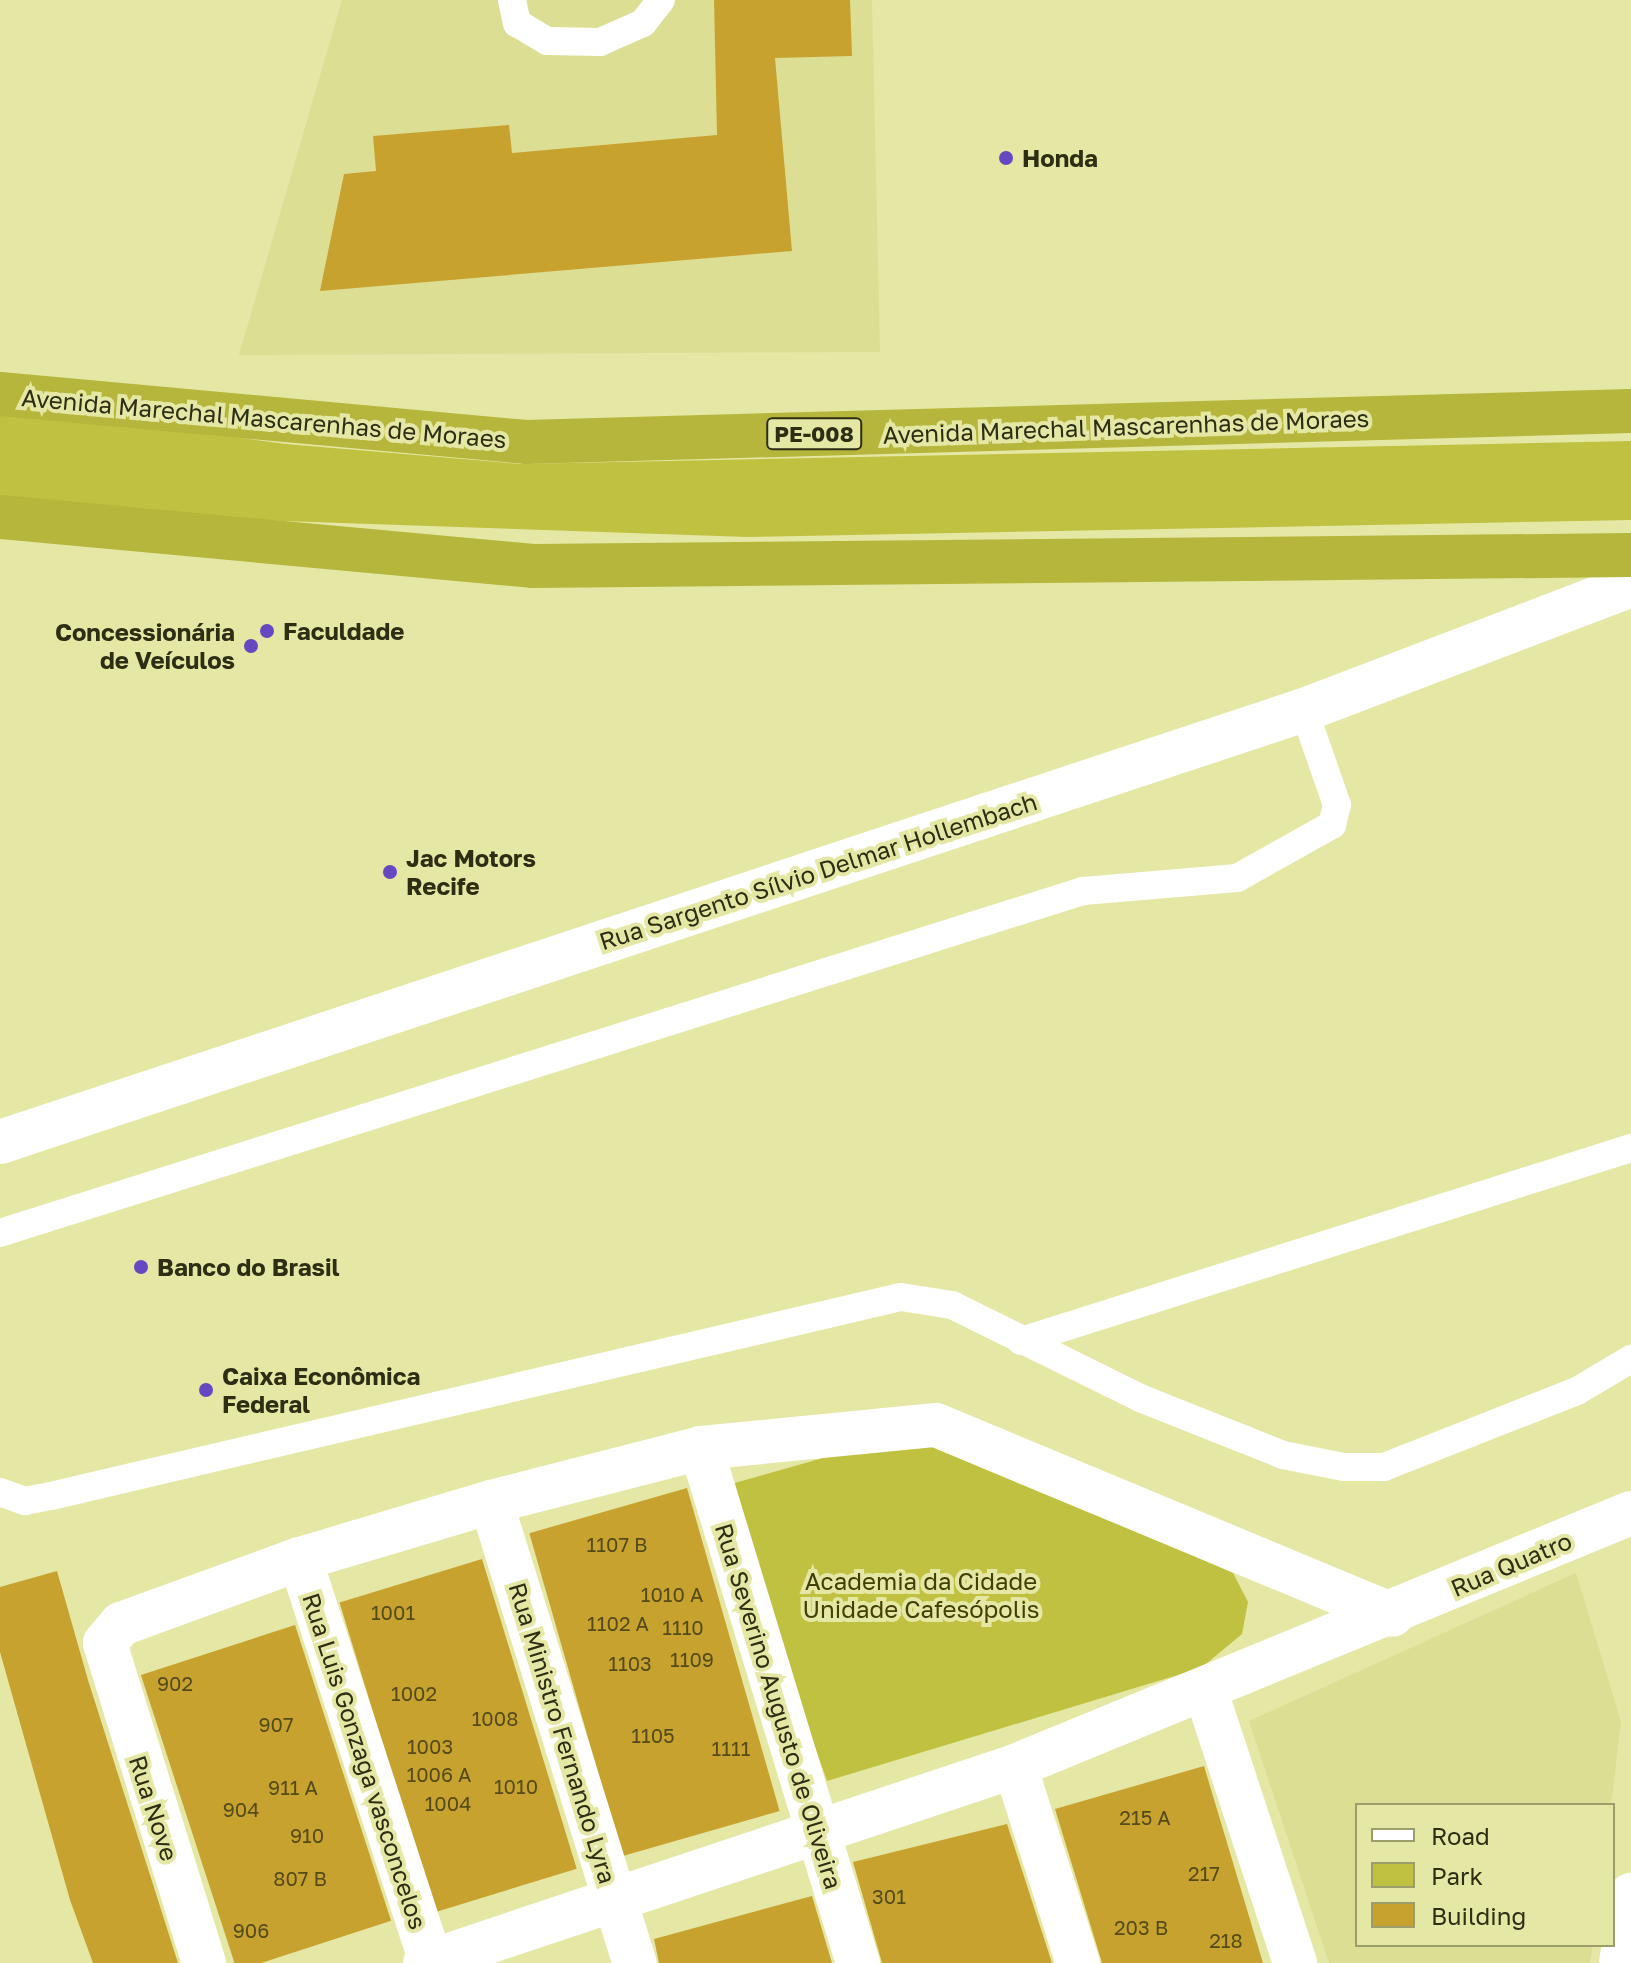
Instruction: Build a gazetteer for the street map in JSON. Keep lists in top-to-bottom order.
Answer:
{
  "streets": {
    "highway": ["Avenida Marechal Mascarenhas de Moraes", "PE-008"],
    "street": [
      "Rua Sargento Sílvio Delmar Hollembach",
      "Rua Quatro",
      "Rua Severino Augusto de Oliveira",
      "Rua Ministro Fernando Lyra",
      "Rua Luis Gonzaga vasconcelos",
      "Rua Nove"
    ]
  },
  "crossings": [
    ["Rua Quatro", "Rua Severino Augusto de Oliveira"],
    ["Rua Quatro", "Rua Ministro Fernando Lyra"],
    ["Rua Quatro", "Rua Luis Gonzaga vasconcelos"],
    ["Rua Luis Gonzaga vasconcelos", "Rua Nove"]
  ],
  "parks": ["Academia da Cidade Unidade Cafesópolis"],
  "places": [
    "Honda",
    "Faculdade",
    "Concessionária de Veículos",
    "Jac Motors Recife",
    "Banco do Brasil",
    "Caixa Econômica Federal"
  ],
  "house_numbers": [
    "1107 B",
    "1010 A",
    "1001",
    "1102 A",
    "1110",
    "1109",
    "1103",
    "902",
    "1002",
    "1008",
    "907",
    "1105",
    "1003",
    "1111",
    "1006 A",
    "1010",
    "911 A",
    "1004",
    "904",
    "215 A",
    "910",
    "217",
    "807 B",
    "301",
    "203 B",
    "906",
    "218"
  ],
  "legend": ["Road", "Park", "Building"]
}
